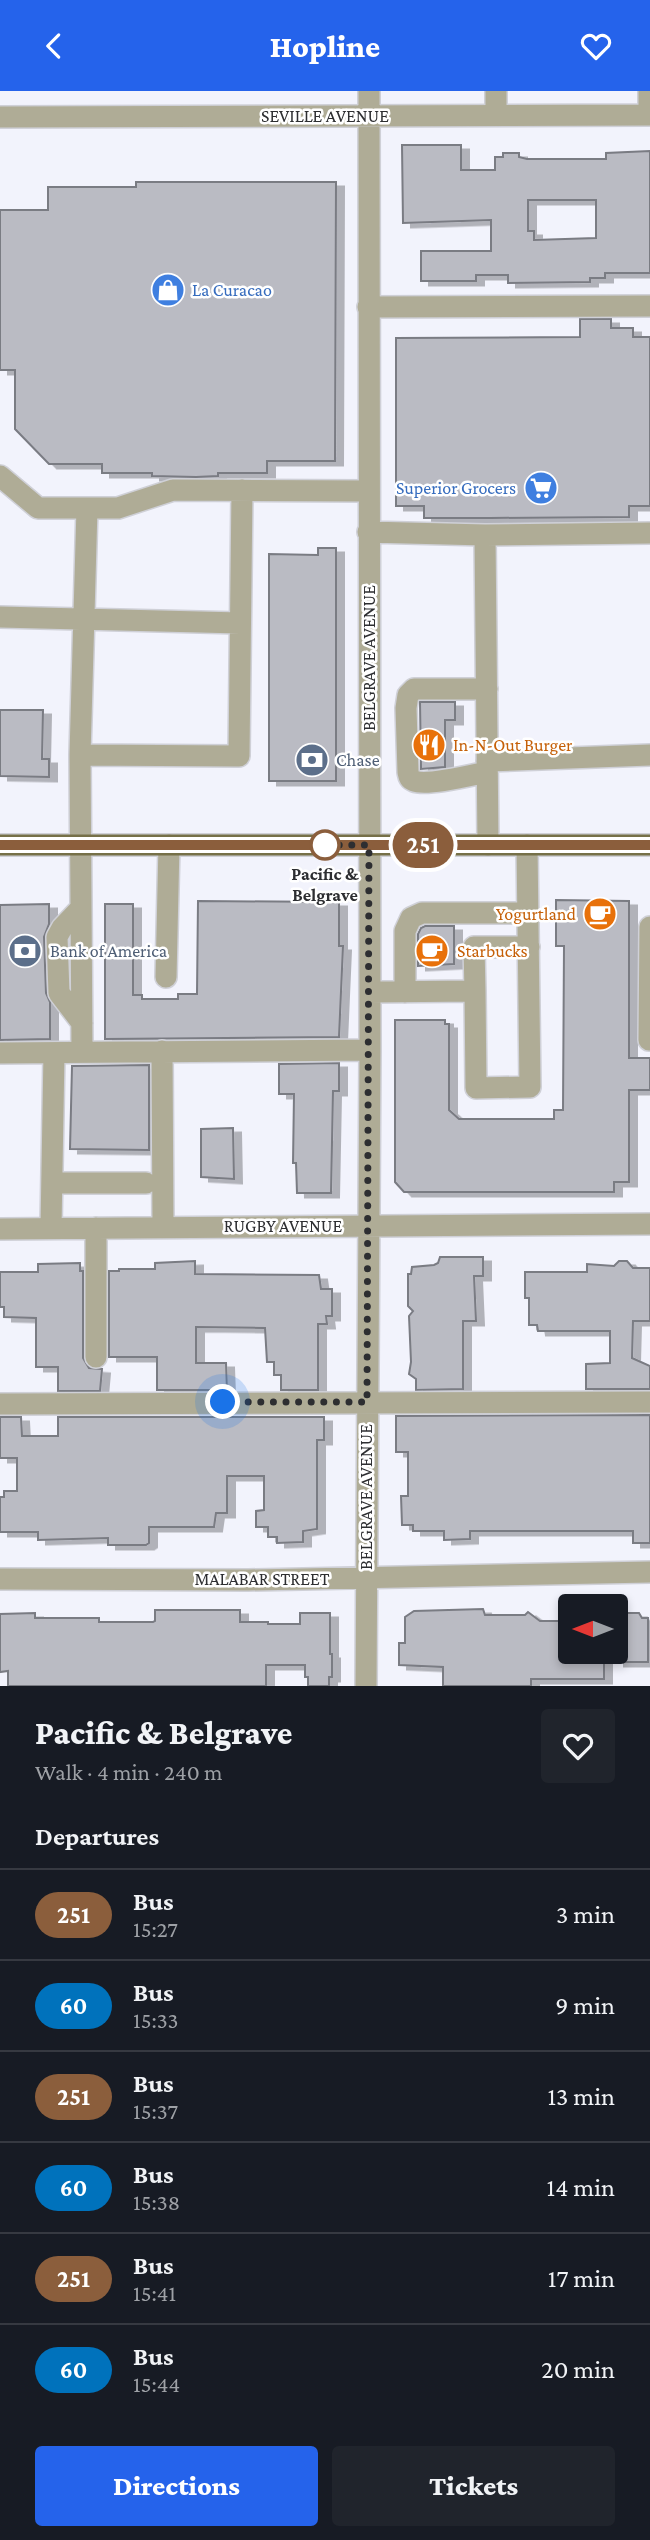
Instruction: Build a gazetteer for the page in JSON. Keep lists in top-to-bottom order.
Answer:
{
  "streets": {
    "street": [
      "SEVILLE AVENUE",
      "BELGRAVE AVENUE",
      "RUGBY AVENUE",
      "MALABAR STREET"
    ]
  },
  "crossings": [
    ["SEVILLE AVENUE", "BELGRAVE AVENUE"],
    ["BELGRAVE AVENUE", "RUGBY AVENUE"],
    ["BELGRAVE AVENUE", "MALABAR STREET"]
  ],
  "places": {
    "shop": ["La Curacao"],
    "supermarket": ["Superior Grocers"],
    "restaurant": ["In-N-Out Burger"],
    "bank": ["Chase", "Bank of America"],
    "other": ["Pacific & Belgrave"],
    "cafe": ["Yogurtland", "Starbucks"]
  },
  "lines": ["bus line 251"],
  "north": "left",
  "page": {
    "header": "Hopline",
    "on_map": "251",
    "heading": [
      ["Pacific & Belgrave", "Walk · 4 min · 240 m"],
      "Departures"
    ],
    "list": [
      {
        "mark": "251",
        "name": "Bus",
        "note": "15:27",
        "value": "3 min"
      },
      {
        "mark": "60",
        "name": "Bus",
        "note": "15:33",
        "value": "9 min"
      },
      {
        "mark": "251",
        "name": "Bus",
        "note": "15:37",
        "value": "13 min"
      },
      {
        "mark": "60",
        "name": "Bus",
        "note": "15:38",
        "value": "14 min"
      },
      {
        "mark": "251",
        "name": "Bus",
        "note": "15:41",
        "value": "17 min"
      },
      {
        "mark": "60",
        "name": "Bus",
        "note": "15:44",
        "value": "20 min"
      }
    ],
    "buttons": ["Directions", "Tickets"]
  }
}
